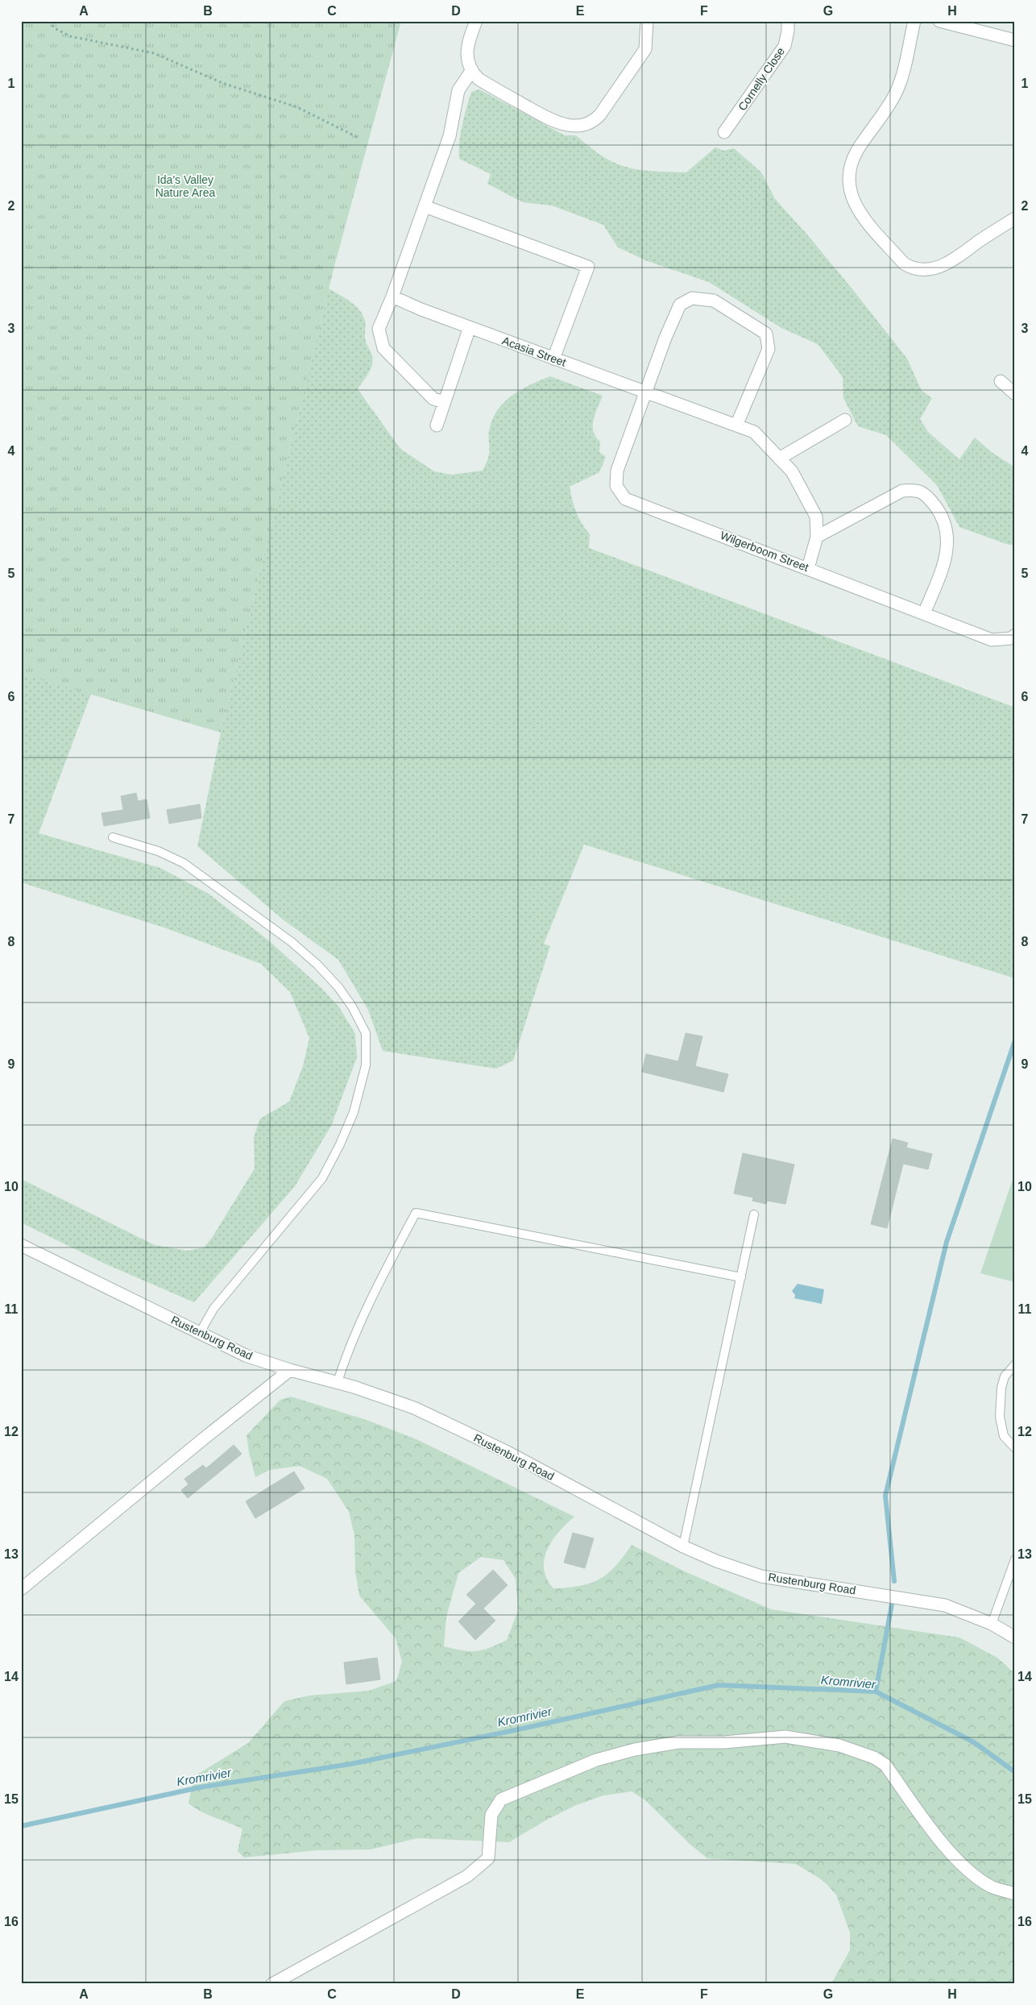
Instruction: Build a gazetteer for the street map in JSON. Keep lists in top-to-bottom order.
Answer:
{
  "streets": {
    "street": [
      "Cornelly Close",
      "Acasia Street",
      "Wilgerboom Street",
      "Rustenburg Road"
    ]
  },
  "crossings": [
    ["Acasia Street", "Wilgerboom Street"]
  ],
  "water": ["Kromrivier"],
  "parks": ["Ida's Valley Nature Area"],
  "grid": {
    "columns": [
      "A",
      "B",
      "C",
      "D",
      "E",
      "F",
      "G",
      "H"
    ],
    "rows": [
      "1",
      "2",
      "3",
      "4",
      "5",
      "6",
      "7",
      "8",
      "9",
      "10",
      "11",
      "12",
      "13",
      "14",
      "15",
      "16"
    ]
  }
}
